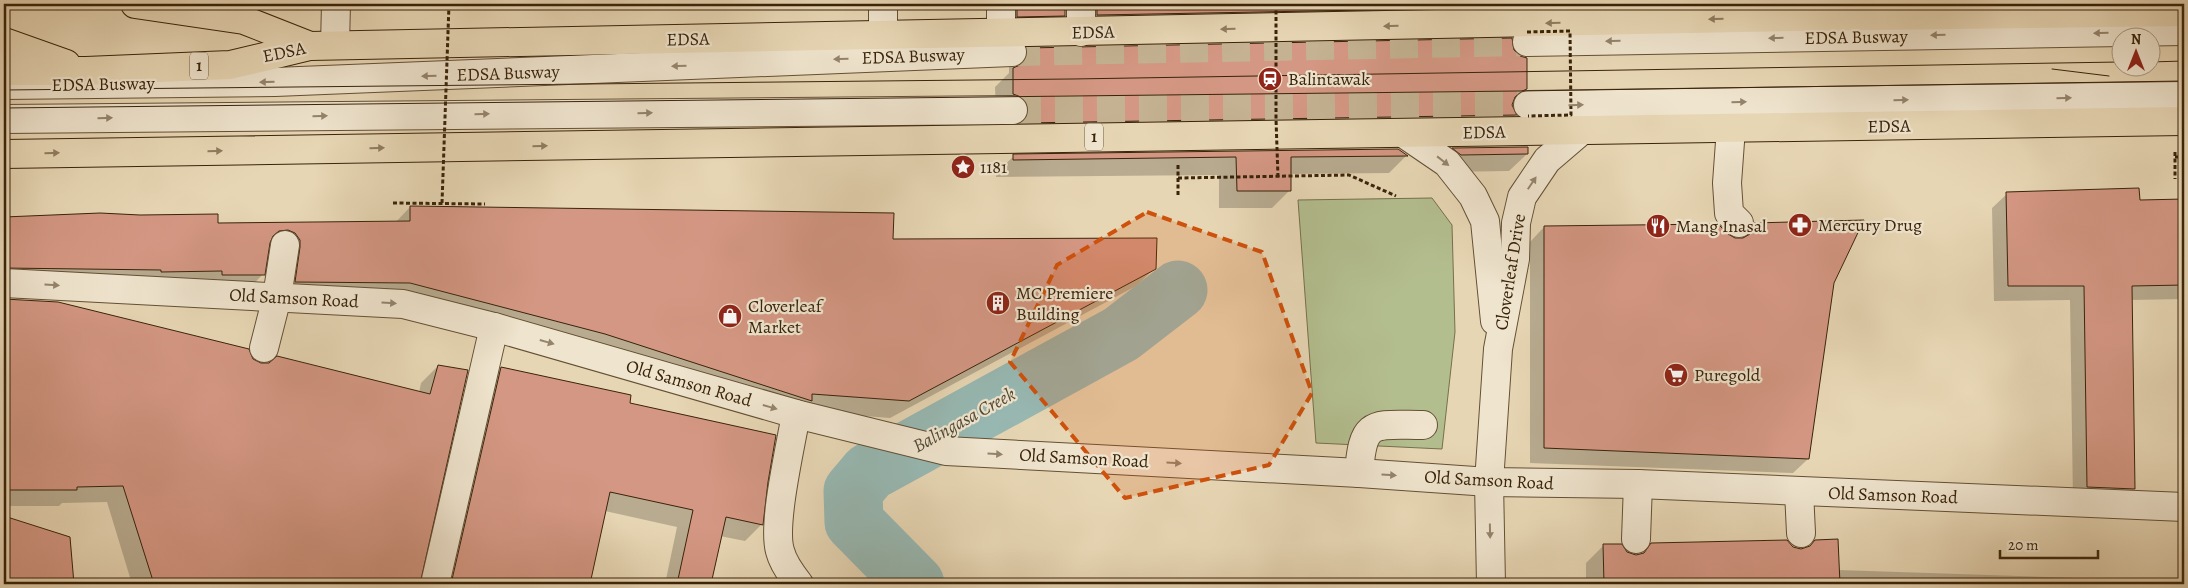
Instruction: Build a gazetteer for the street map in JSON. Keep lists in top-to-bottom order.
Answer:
{
  "streets": {
    "main road": ["EDSA", "1"],
    "street": ["EDSA Busway", "Cloverleaf Drive", "Old Samson Road"]
  },
  "crossings": [
    ["EDSA", "EDSA Busway"],
    ["EDSA", "Cloverleaf Drive"],
    ["Cloverleaf Drive", "Old Samson Road"]
  ],
  "one_way": ["Old Samson Road"],
  "water": ["Balingasa Creek"],
  "places": {
    "station": ["Balintawak"],
    "place": ["1181"],
    "pharmacy": ["Mercury Drug"],
    "restaurant": ["Mang Inasal"],
    "building": ["MC Premiere Building"],
    "shop": ["Cloverleaf Market"],
    "supermarket": ["Puregold"]
  },
  "scale_bar": "20 m",
  "north": "top"
}
